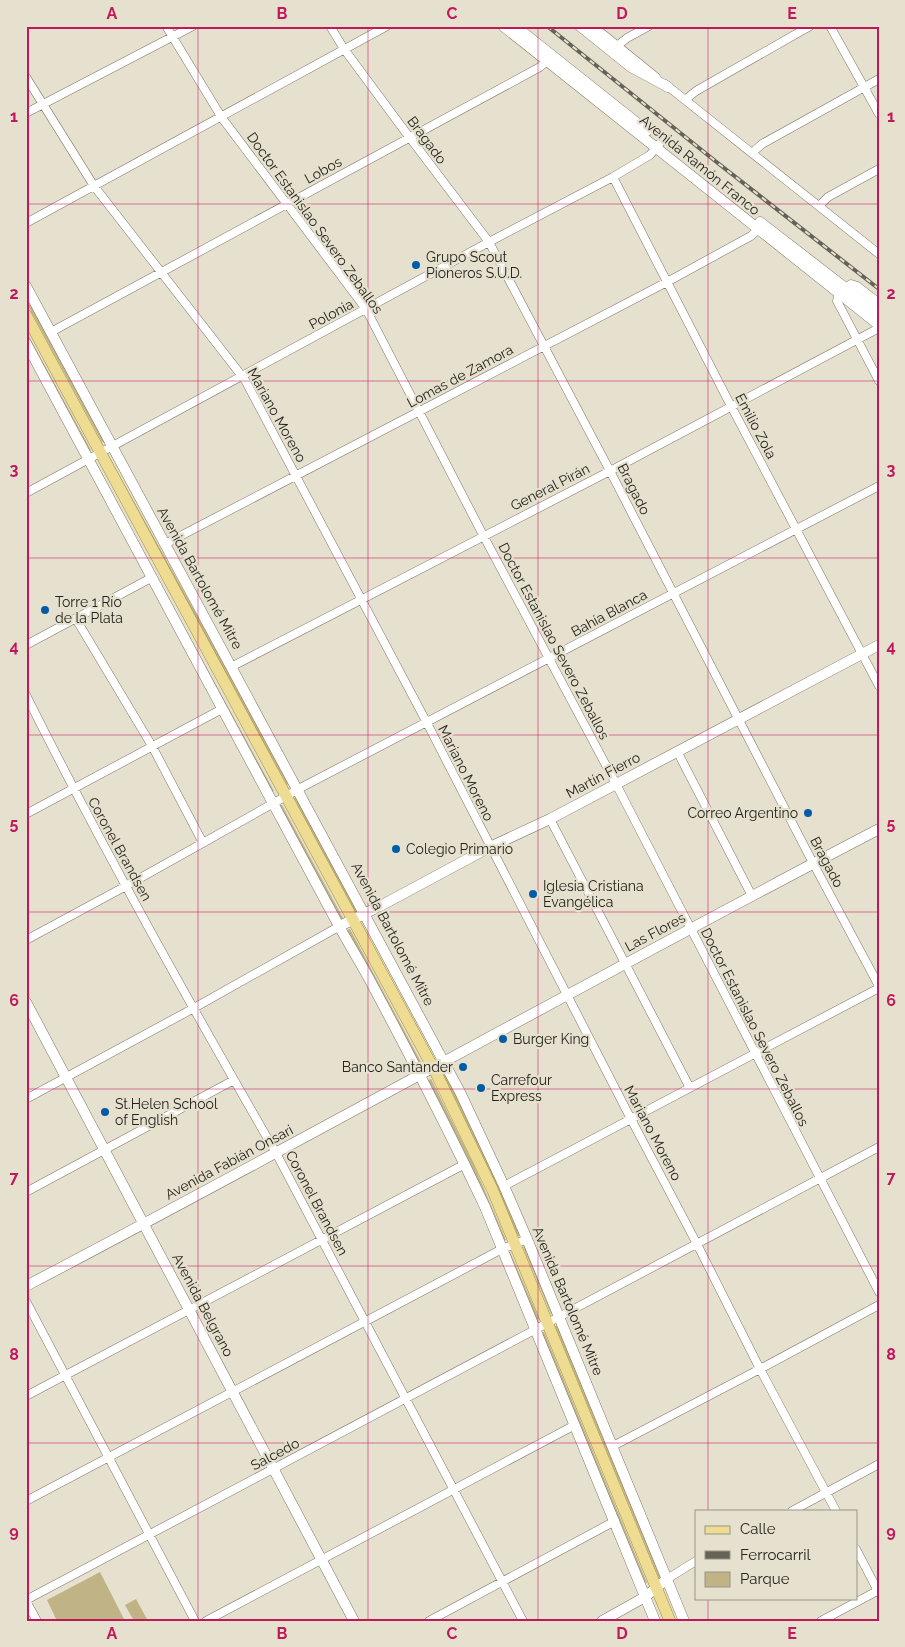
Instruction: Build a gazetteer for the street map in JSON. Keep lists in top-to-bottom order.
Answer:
{
  "streets": {
    "main road": ["Avenida Bartolomé Mitre"],
    "street": [
      "Bragado",
      "Avenida Ramón Franco",
      "Lobos",
      "Doctor Estanislao Severo Zeballos",
      "Polonia",
      "Lomas de Zamora",
      "Mariano Moreno",
      "Emilio Zola",
      "General Pirán",
      "Bahía Blanca",
      "Martín Fierro",
      "Coronel Brandsen",
      "Las Flores",
      "Avenida Fabián Onsari",
      "Avenida Belgrano",
      "Salcedo"
    ]
  },
  "crossings": [
    ["Bragado", "Lobos"],
    ["Bragado", "Polonia"],
    ["Bragado", "Lomas de Zamora"],
    ["Bragado", "General Pirán"],
    ["Bragado", "Bahía Blanca"],
    ["Bragado", "Martín Fierro"],
    ["Bragado", "Las Flores"],
    ["Avenida Ramón Franco", "Lobos"],
    ["Avenida Ramón Franco", "Polonia"],
    ["Avenida Ramón Franco", "Lomas de Zamora"],
    ["Avenida Ramón Franco", "General Pirán"],
    ["Lobos", "Doctor Estanislao Severo Zeballos"],
    ["Lobos", "Mariano Moreno"],
    ["Lobos", "Avenida Bartolomé Mitre"],
    ["Doctor Estanislao Severo Zeballos", "Polonia"],
    ["Doctor Estanislao Severo Zeballos", "Lomas de Zamora"],
    ["Doctor Estanislao Severo Zeballos", "General Pirán"],
    ["Doctor Estanislao Severo Zeballos", "Bahía Blanca"],
    ["Doctor Estanislao Severo Zeballos", "Martín Fierro"],
    ["Doctor Estanislao Severo Zeballos", "Las Flores"],
    ["Doctor Estanislao Severo Zeballos", "Salcedo"],
    ["Polonia", "Mariano Moreno"],
    ["Polonia", "Emilio Zola"],
    ["Polonia", "Avenida Bartolomé Mitre"],
    ["Lomas de Zamora", "Mariano Moreno"],
    ["Lomas de Zamora", "Emilio Zola"],
    ["Lomas de Zamora", "Avenida Bartolomé Mitre"],
    ["Mariano Moreno", "General Pirán"],
    ["Mariano Moreno", "Bahía Blanca"],
    ["Mariano Moreno", "Martín Fierro"],
    ["Mariano Moreno", "Las Flores"],
    ["Mariano Moreno", "Salcedo"],
    ["Emilio Zola", "General Pirán"],
    ["Emilio Zola", "Bahía Blanca"],
    ["Emilio Zola", "Martín Fierro"],
    ["General Pirán", "Avenida Bartolomé Mitre"],
    ["Avenida Bartolomé Mitre", "Bahía Blanca"],
    ["Avenida Bartolomé Mitre", "Martín Fierro"],
    ["Avenida Bartolomé Mitre", "Las Flores"],
    ["Avenida Bartolomé Mitre", "Avenida Fabián Onsari"],
    ["Avenida Bartolomé Mitre", "Salcedo"],
    ["Bahía Blanca", "Coronel Brandsen"],
    ["Coronel Brandsen", "Avenida Fabián Onsari"],
    ["Coronel Brandsen", "Salcedo"],
    ["Las Flores", "Avenida Fabián Onsari"],
    ["Avenida Fabián Onsari", "Avenida Belgrano"],
    ["Avenida Belgrano", "Salcedo"]
  ],
  "places": [
    "Grupo Scout Pioneros S.U.D.",
    "Torre 1 Río de la Plata",
    "Correo Argentino",
    "Colegio Primario",
    "Iglesia Cristiana Evangélica",
    "Burger King",
    "Banco Santander",
    "Carrefour Express",
    "St.Helen School of English"
  ],
  "legend": ["Calle", "Ferrocarril", "Parque"],
  "grid": {
    "columns": [
      "A",
      "B",
      "C",
      "D",
      "E"
    ],
    "rows": [
      "1",
      "2",
      "3",
      "4",
      "5",
      "6",
      "7",
      "8",
      "9"
    ]
  }
}
